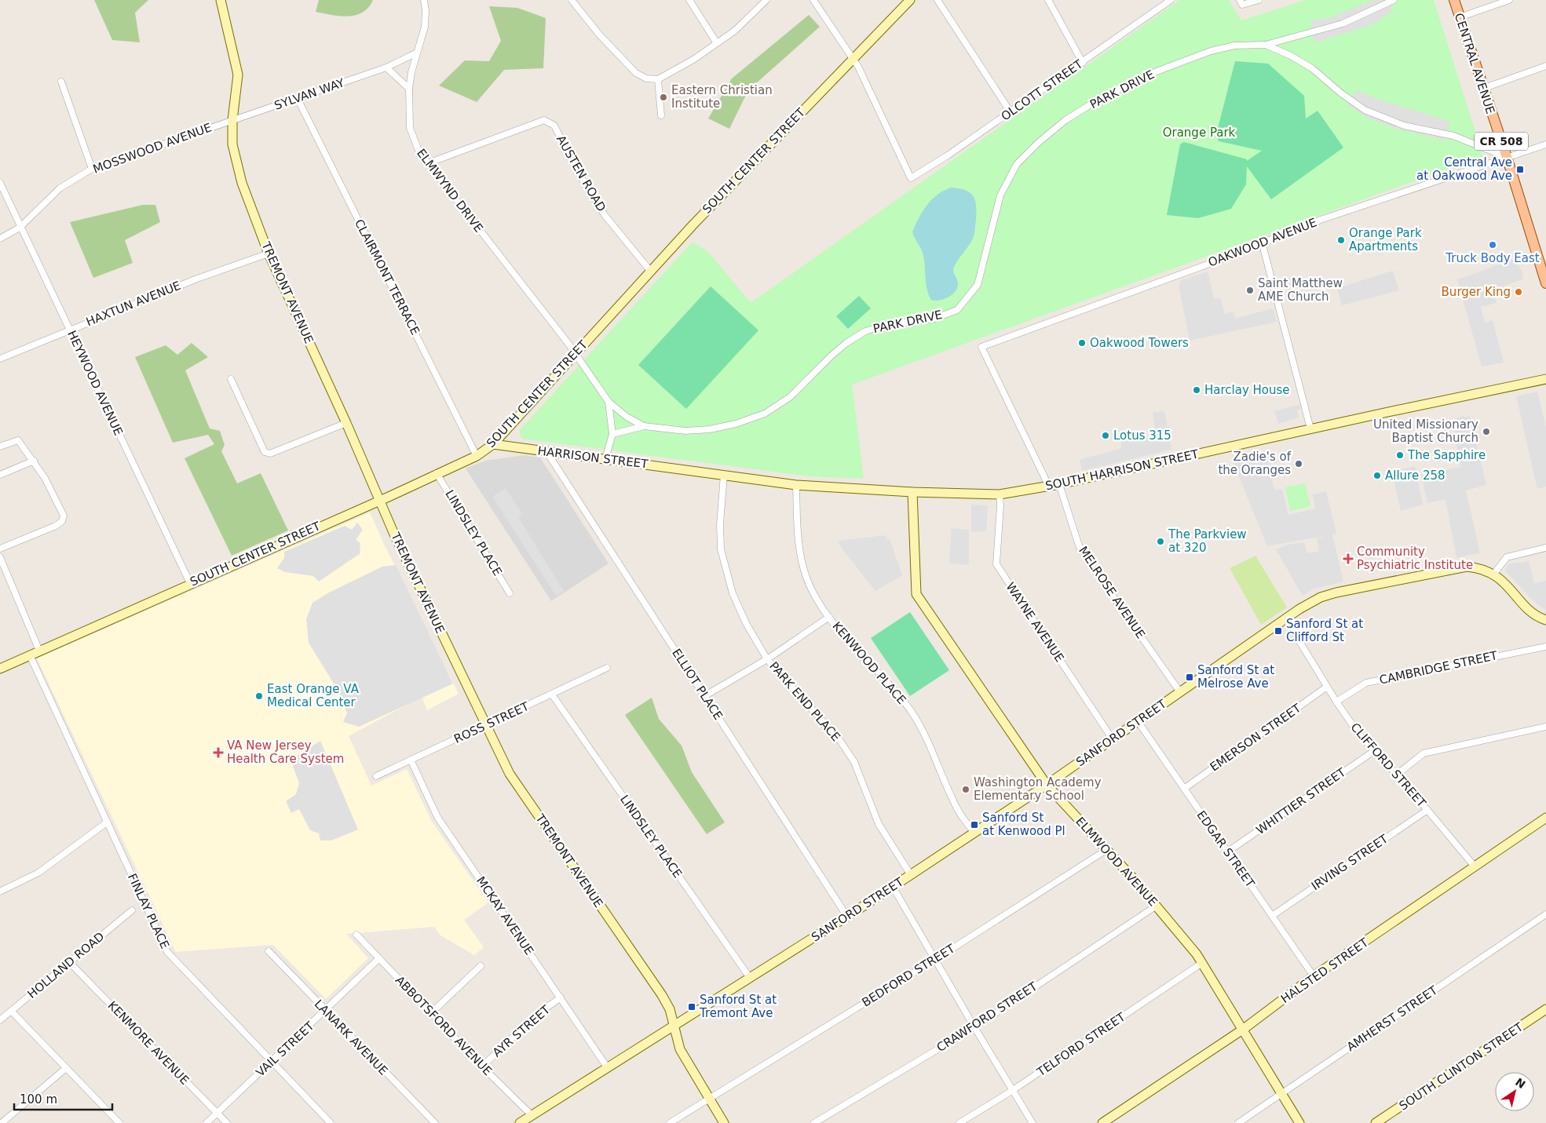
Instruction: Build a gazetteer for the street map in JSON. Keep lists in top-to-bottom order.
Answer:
{
  "streets": {
    "main road": [
      "CENTRAL AVENUE",
      "CR 508",
      "SOUTH CENTER STREET",
      "TREMONT AVENUE",
      "HARRISON STREET",
      "SOUTH HARRISON STREET",
      "SANFORD STREET",
      "ELMWOOD AVENUE",
      "HALSTED STREET",
      "SOUTH CLINTON STREET"
    ],
    "street": [
      "PARK DRIVE",
      "OLCOTT STREET",
      "SYLVAN WAY",
      "MOSSWOOD AVENUE",
      "AUSTEN ROAD",
      "ELMWYND DRIVE",
      "OAKWOOD AVENUE",
      "CLAIRMONT TERRACE",
      "HAXTUN AVENUE",
      "HEYWOOD AVENUE",
      "LINDSLEY PLACE",
      "MELROSE AVENUE",
      "WAYNE AVENUE",
      "KENWOOD PLACE",
      "CAMBRIDGE STREET",
      "ELLIOT PLACE",
      "PARK END PLACE",
      "ROSS STREET",
      "EMERSON STREET",
      "CLIFFORD STREET",
      "WHITTIER STREET",
      "EDGAR STREET",
      "IRVING STREET",
      "FINLAY PLACE",
      "MCKAY AVENUE",
      "HOLLAND ROAD",
      "BEDFORD STREET",
      "CRAWFORD STREET",
      "AMHERST STREET",
      "ABBOTSFORD AVENUE",
      "AYR STREET",
      "LANARK AVENUE",
      "KENMORE AVENUE",
      "TELFORD STREET",
      "VAIL STREET"
    ]
  },
  "crossings": [
    ["CENTRAL AVENUE", "PARK DRIVE"],
    ["CENTRAL AVENUE", "OAKWOOD AVENUE"],
    ["PARK DRIVE", "SOUTH CENTER STREET"],
    ["PARK DRIVE", "ELMWYND DRIVE"],
    ["PARK DRIVE", "OAKWOOD AVENUE"],
    ["OLCOTT STREET", "SOUTH CENTER STREET"],
    ["SYLVAN WAY", "MOSSWOOD AVENUE"],
    ["SYLVAN WAY", "ELMWYND DRIVE"],
    ["SYLVAN WAY", "CLAIRMONT TERRACE"],
    ["SYLVAN WAY", "TREMONT AVENUE"],
    ["MOSSWOOD AVENUE", "TREMONT AVENUE"],
    ["MOSSWOOD AVENUE", "HEYWOOD AVENUE"],
    ["SOUTH CENTER STREET", "AUSTEN ROAD"],
    ["SOUTH CENTER STREET", "ELMWYND DRIVE"],
    ["SOUTH CENTER STREET", "CLAIRMONT TERRACE"],
    ["SOUTH CENTER STREET", "TREMONT AVENUE"],
    ["SOUTH CENTER STREET", "HEYWOOD AVENUE"],
    ["SOUTH CENTER STREET", "HARRISON STREET"],
    ["SOUTH CENTER STREET", "LINDSLEY PLACE"],
    ["SOUTH CENTER STREET", "FINLAY PLACE"],
    ["AUSTEN ROAD", "ELMWYND DRIVE"],
    ["OAKWOOD AVENUE", "SOUTH HARRISON STREET"],
    ["TREMONT AVENUE", "HAXTUN AVENUE"],
    ["TREMONT AVENUE", "ROSS STREET"],
    ["TREMONT AVENUE", "SANFORD STREET"],
    ["TREMONT AVENUE", "BEDFORD STREET"],
    ["HAXTUN AVENUE", "HEYWOOD AVENUE"],
    ["HARRISON STREET", "SOUTH HARRISON STREET"],
    ["HARRISON STREET", "ELLIOT PLACE"],
    ["SOUTH HARRISON STREET", "MELROSE AVENUE"],
    ["SOUTH HARRISON STREET", "WAYNE AVENUE"],
    ["SOUTH HARRISON STREET", "KENWOOD PLACE"],
    ["SOUTH HARRISON STREET", "PARK END PLACE"],
    ["SOUTH HARRISON STREET", "ELMWOOD AVENUE"],
    ["LINDSLEY PLACE", "ROSS STREET"],
    ["LINDSLEY PLACE", "SANFORD STREET"],
    ["MELROSE AVENUE", "SANFORD STREET"],
    ["WAYNE AVENUE", "SANFORD STREET"],
    ["KENWOOD PLACE", "SANFORD STREET"],
    ["CAMBRIDGE STREET", "CLIFFORD STREET"],
    ["ELLIOT PLACE", "SANFORD STREET"],
    ["PARK END PLACE", "SANFORD STREET"],
    ["ROSS STREET", "MCKAY AVENUE"],
    ["SANFORD STREET", "CLIFFORD STREET"],
    ["SANFORD STREET", "EDGAR STREET"],
    ["SANFORD STREET", "ELMWOOD AVENUE"],
    ["SANFORD STREET", "MCKAY AVENUE"],
    ["SANFORD STREET", "ABBOTSFORD AVENUE"],
    ["EMERSON STREET", "CLIFFORD STREET"],
    ["EMERSON STREET", "EDGAR STREET"],
    ["CLIFFORD STREET", "WHITTIER STREET"],
    ["CLIFFORD STREET", "IRVING STREET"],
    ["CLIFFORD STREET", "HALSTED STREET"],
    ["WHITTIER STREET", "EDGAR STREET"],
    ["EDGAR STREET", "IRVING STREET"],
    ["EDGAR STREET", "HALSTED STREET"],
    ["ELMWOOD AVENUE", "HALSTED STREET"],
    ["ELMWOOD AVENUE", "BEDFORD STREET"],
    ["ELMWOOD AVENUE", "CRAWFORD STREET"],
    ["ELMWOOD AVENUE", "AMHERST STREET"],
    ["ELMWOOD AVENUE", "TELFORD STREET"],
    ["FINLAY PLACE", "VAIL STREET"],
    ["MCKAY AVENUE", "AYR STREET"],
    ["HOLLAND ROAD", "KENMORE AVENUE"],
    ["ABBOTSFORD AVENUE", "AYR STREET"],
    ["ABBOTSFORD AVENUE", "VAIL STREET"],
    ["LANARK AVENUE", "VAIL STREET"],
    ["KENMORE AVENUE", "VAIL STREET"]
  ],
  "parks": ["Orange Park"],
  "places": {
    "other": [
      "Eastern Christian Institute",
      "Orange Park Apartments",
      "Truck Body East",
      "Saint Matthew AME Church",
      "Burger King",
      "Oakwood Towers",
      "Harclay House",
      "United Missionary Baptist Church",
      "Lotus 315",
      "The Sapphire",
      "Zadie's of the Oranges",
      "Allure 258",
      "The Parkview at 320",
      "East Orange VA Medical Center",
      "Washington Academy Elementary School"
    ],
    "transit": [
      "Central Ave at Oakwood Ave",
      "Sanford St at Clifford St",
      "Sanford St at Melrose Ave",
      "Sanford St at Kenwood Pl",
      "Sanford St at Tremont Ave"
    ],
    "health": ["Community Psychiatric Institute", "VA New Jersey Health Care System"]
  },
  "scale_bar": "100 m",
  "north": "top right"
}
